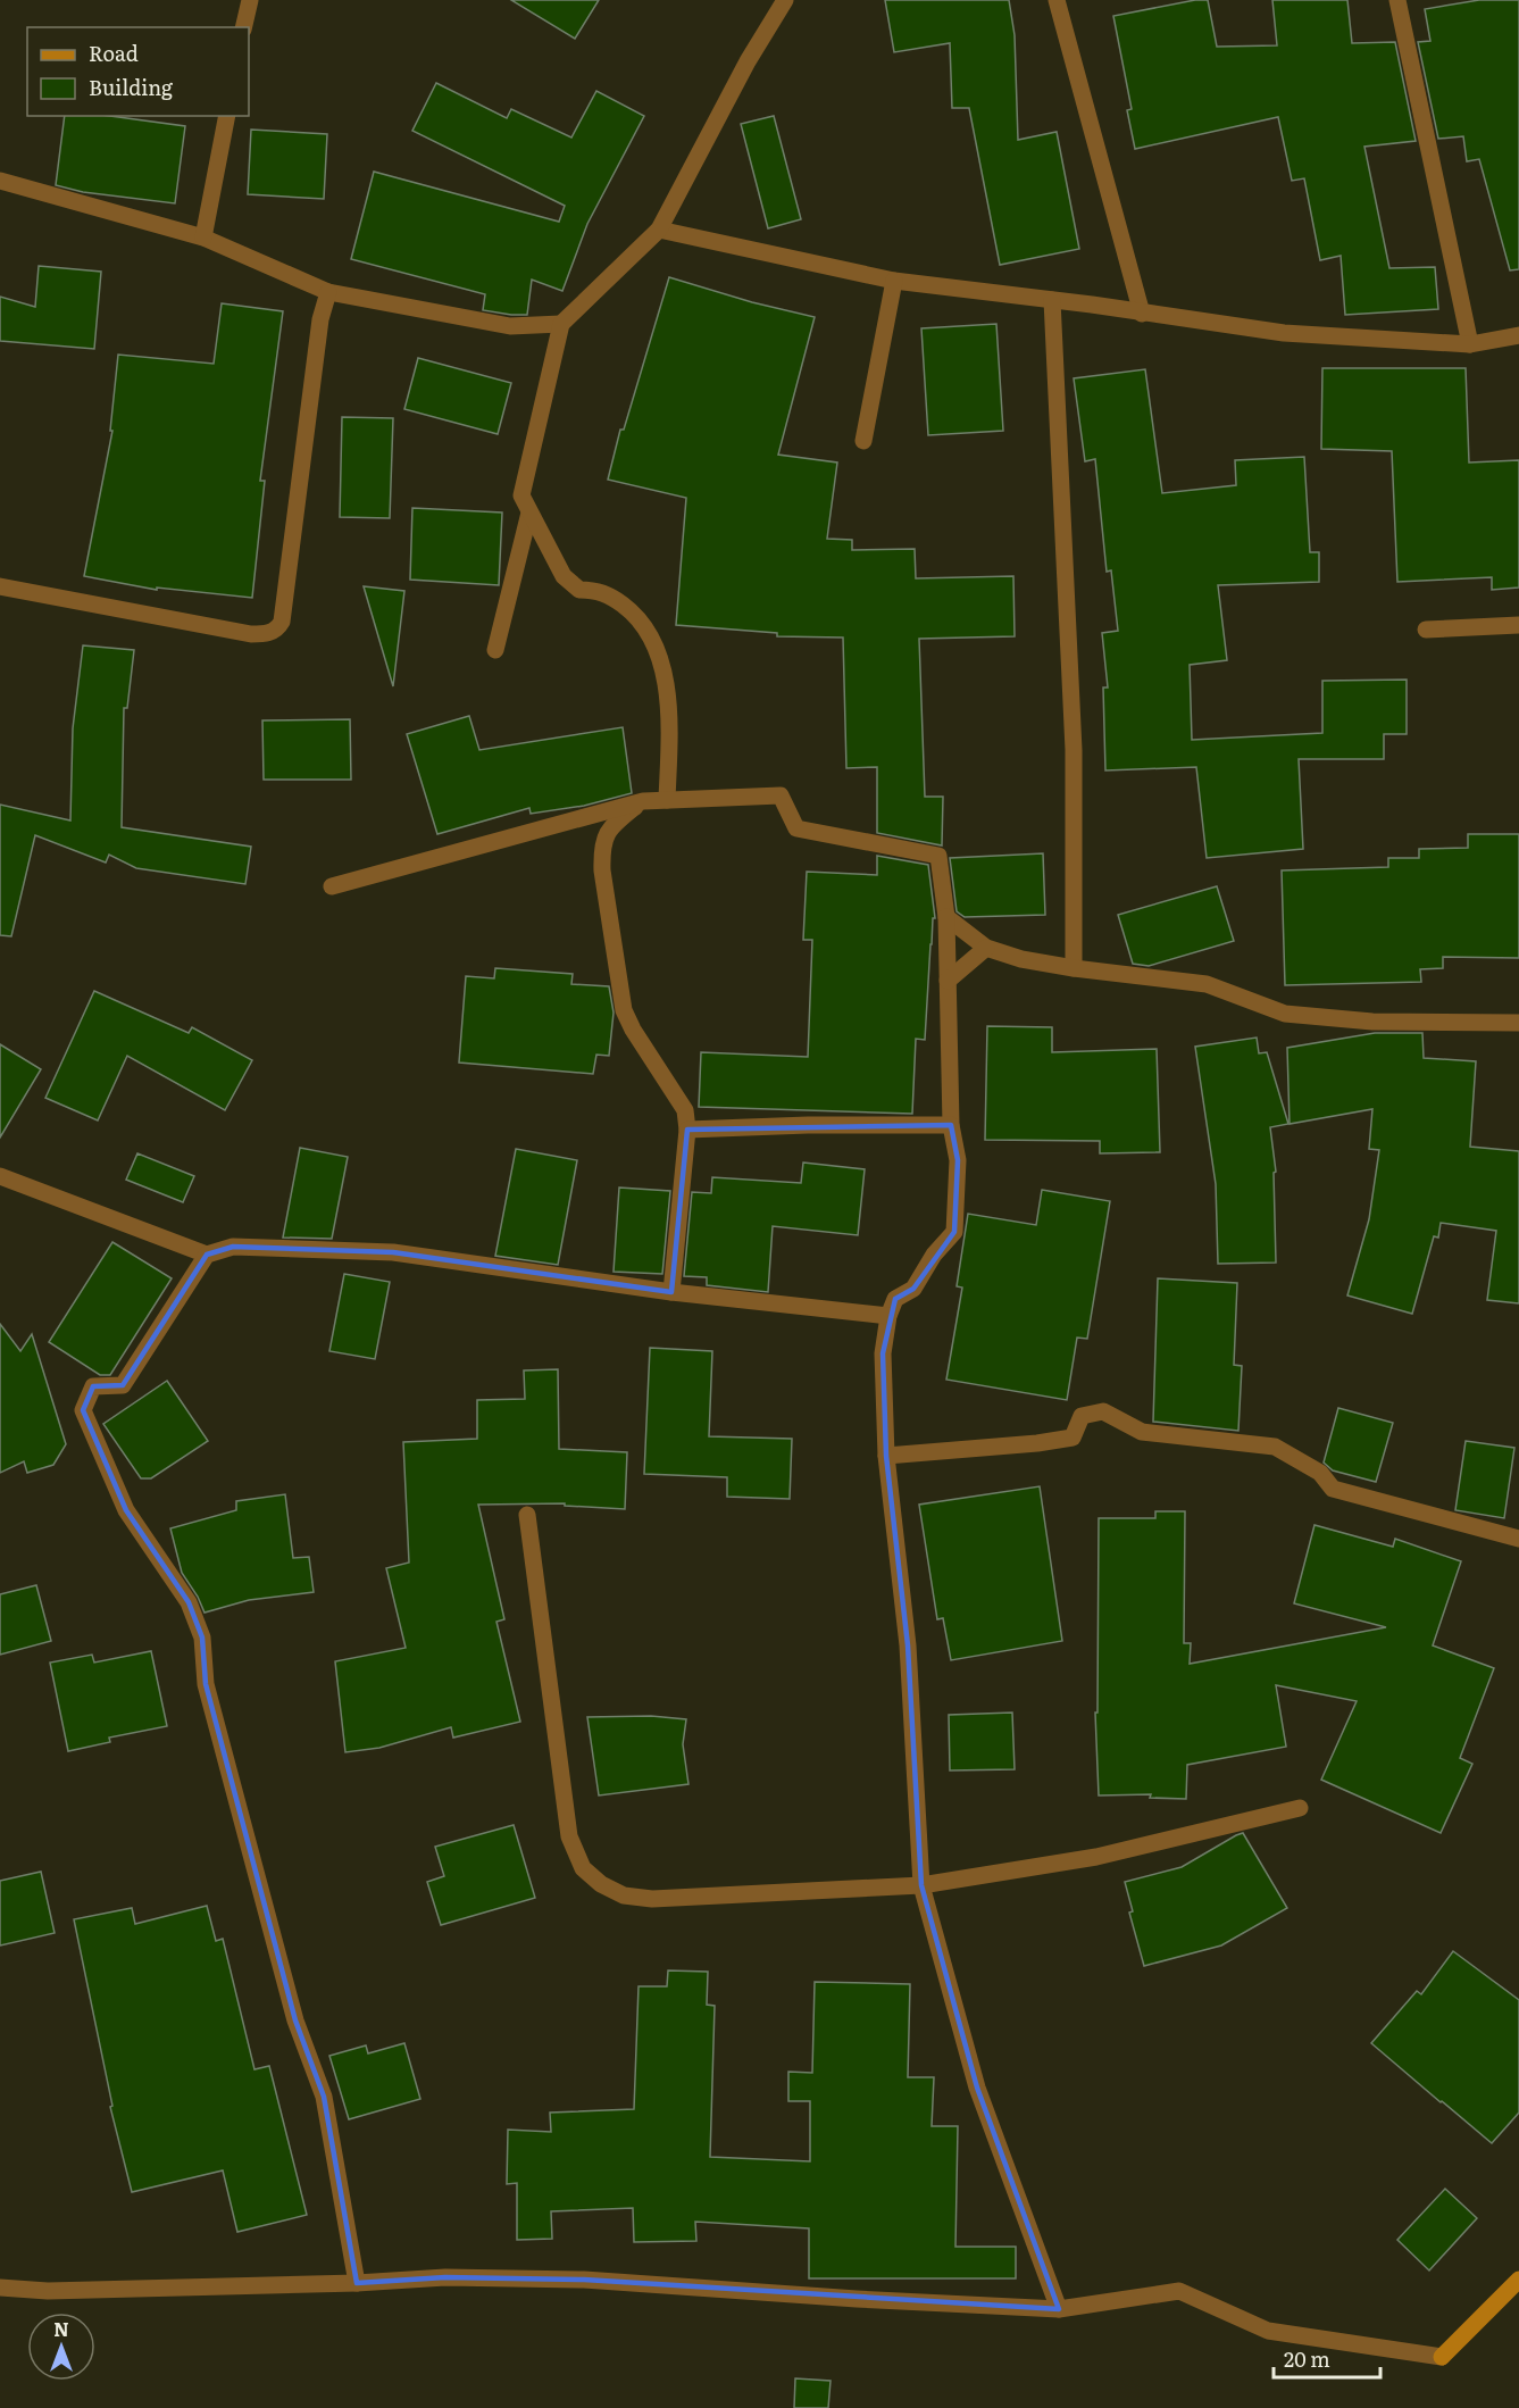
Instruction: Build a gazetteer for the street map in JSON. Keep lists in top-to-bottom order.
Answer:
{
  "legend": ["Road", "Building"],
  "scale_bar": "20 m",
  "north": "top"
}
